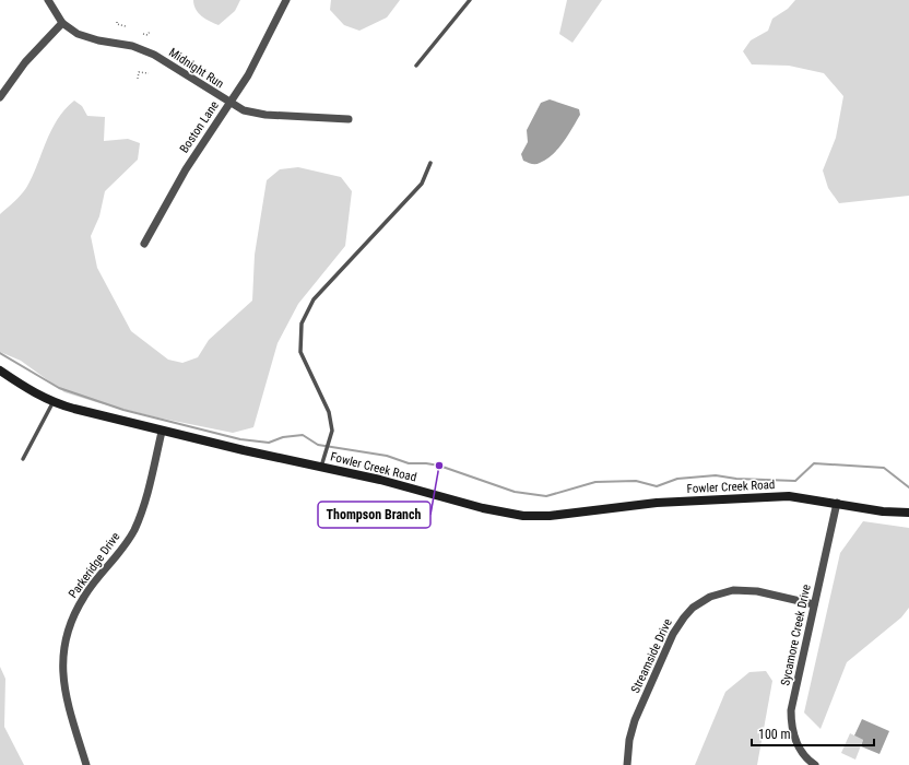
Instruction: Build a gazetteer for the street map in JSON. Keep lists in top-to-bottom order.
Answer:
{
  "streets": {
    "main road": ["Fowler Creek Road"],
    "street": [
      "Midnight Run",
      "Boston Lane",
      "Parkeridge Drive",
      "Sycamore Creek Drive",
      "Streamside Drive"
    ]
  },
  "crossings": [
    ["Midnight Run", "Boston Lane"],
    ["Fowler Creek Road", "Parkeridge Drive"],
    ["Fowler Creek Road", "Sycamore Creek Drive"],
    ["Sycamore Creek Drive", "Streamside Drive"]
  ],
  "places": ["Thompson Branch"],
  "scale_bar": "100 m"
}
